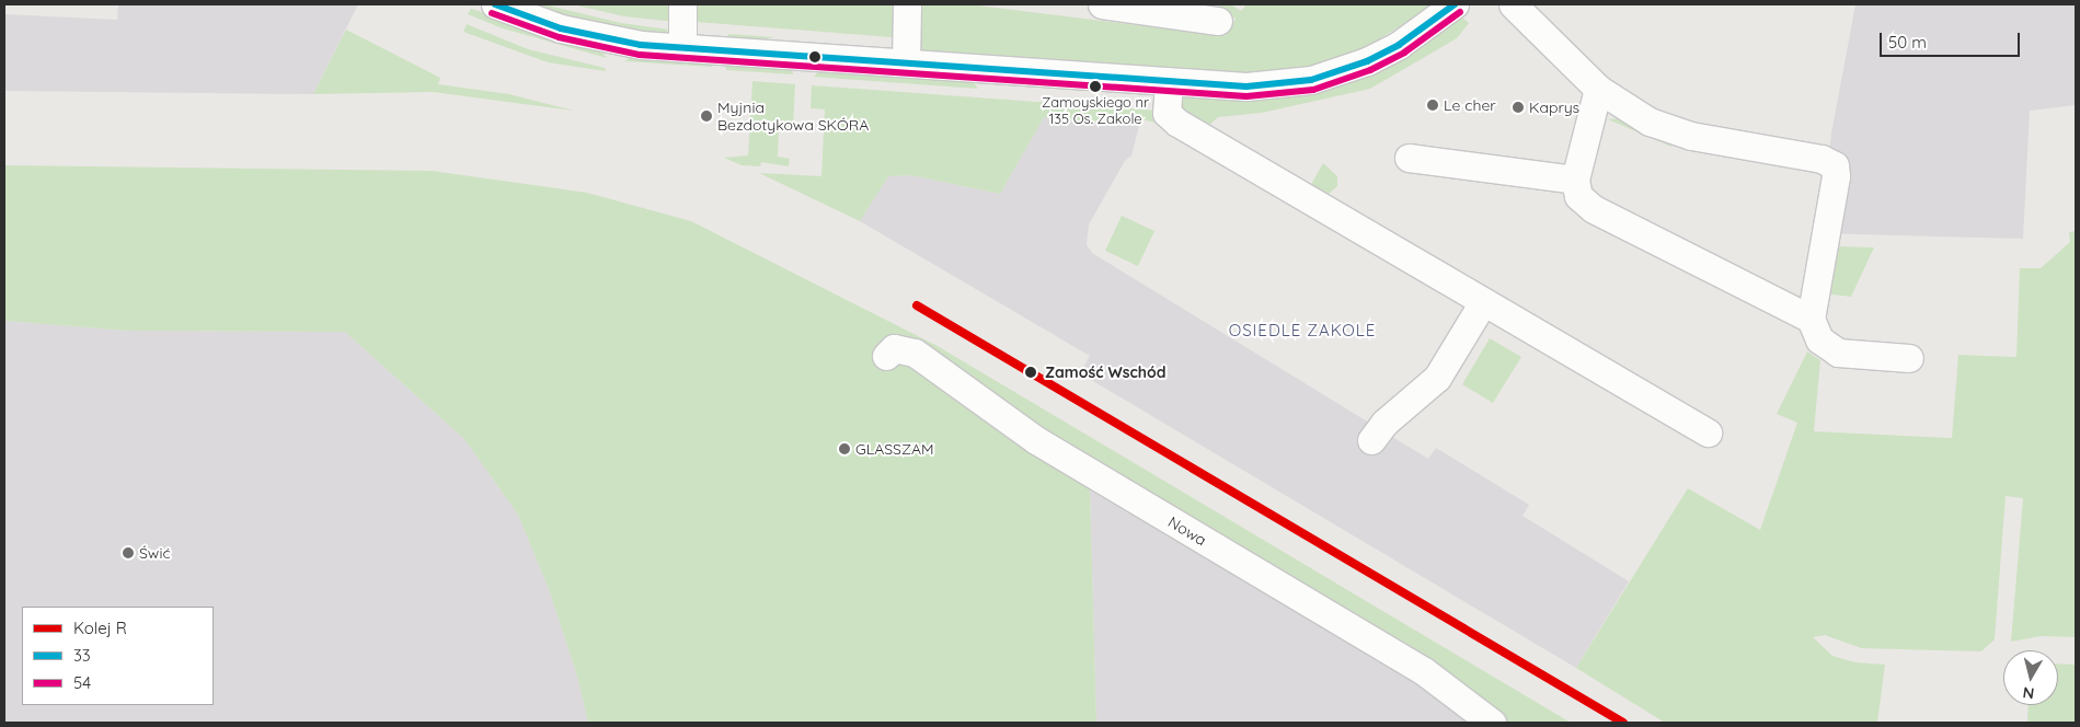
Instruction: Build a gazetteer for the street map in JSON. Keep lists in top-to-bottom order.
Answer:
{
  "streets": {
    "street": ["Nowa"]
  },
  "districts": ["OSIEDLE ZAKOLE"],
  "places": [
    "Zamoyskiego nr 135 Os. Zakole",
    "Le cher",
    "Kaprys",
    "Myjnia Bezdotykowa SKÓRA",
    "Zamość Wschód",
    "GLASSZAM",
    "Świć"
  ],
  "lines": ["transit line 33", "transit line 54", "rail line R"],
  "legend": ["Kolej R", "33", "54"],
  "scale_bar": "50 m",
  "north": "bottom"
}
